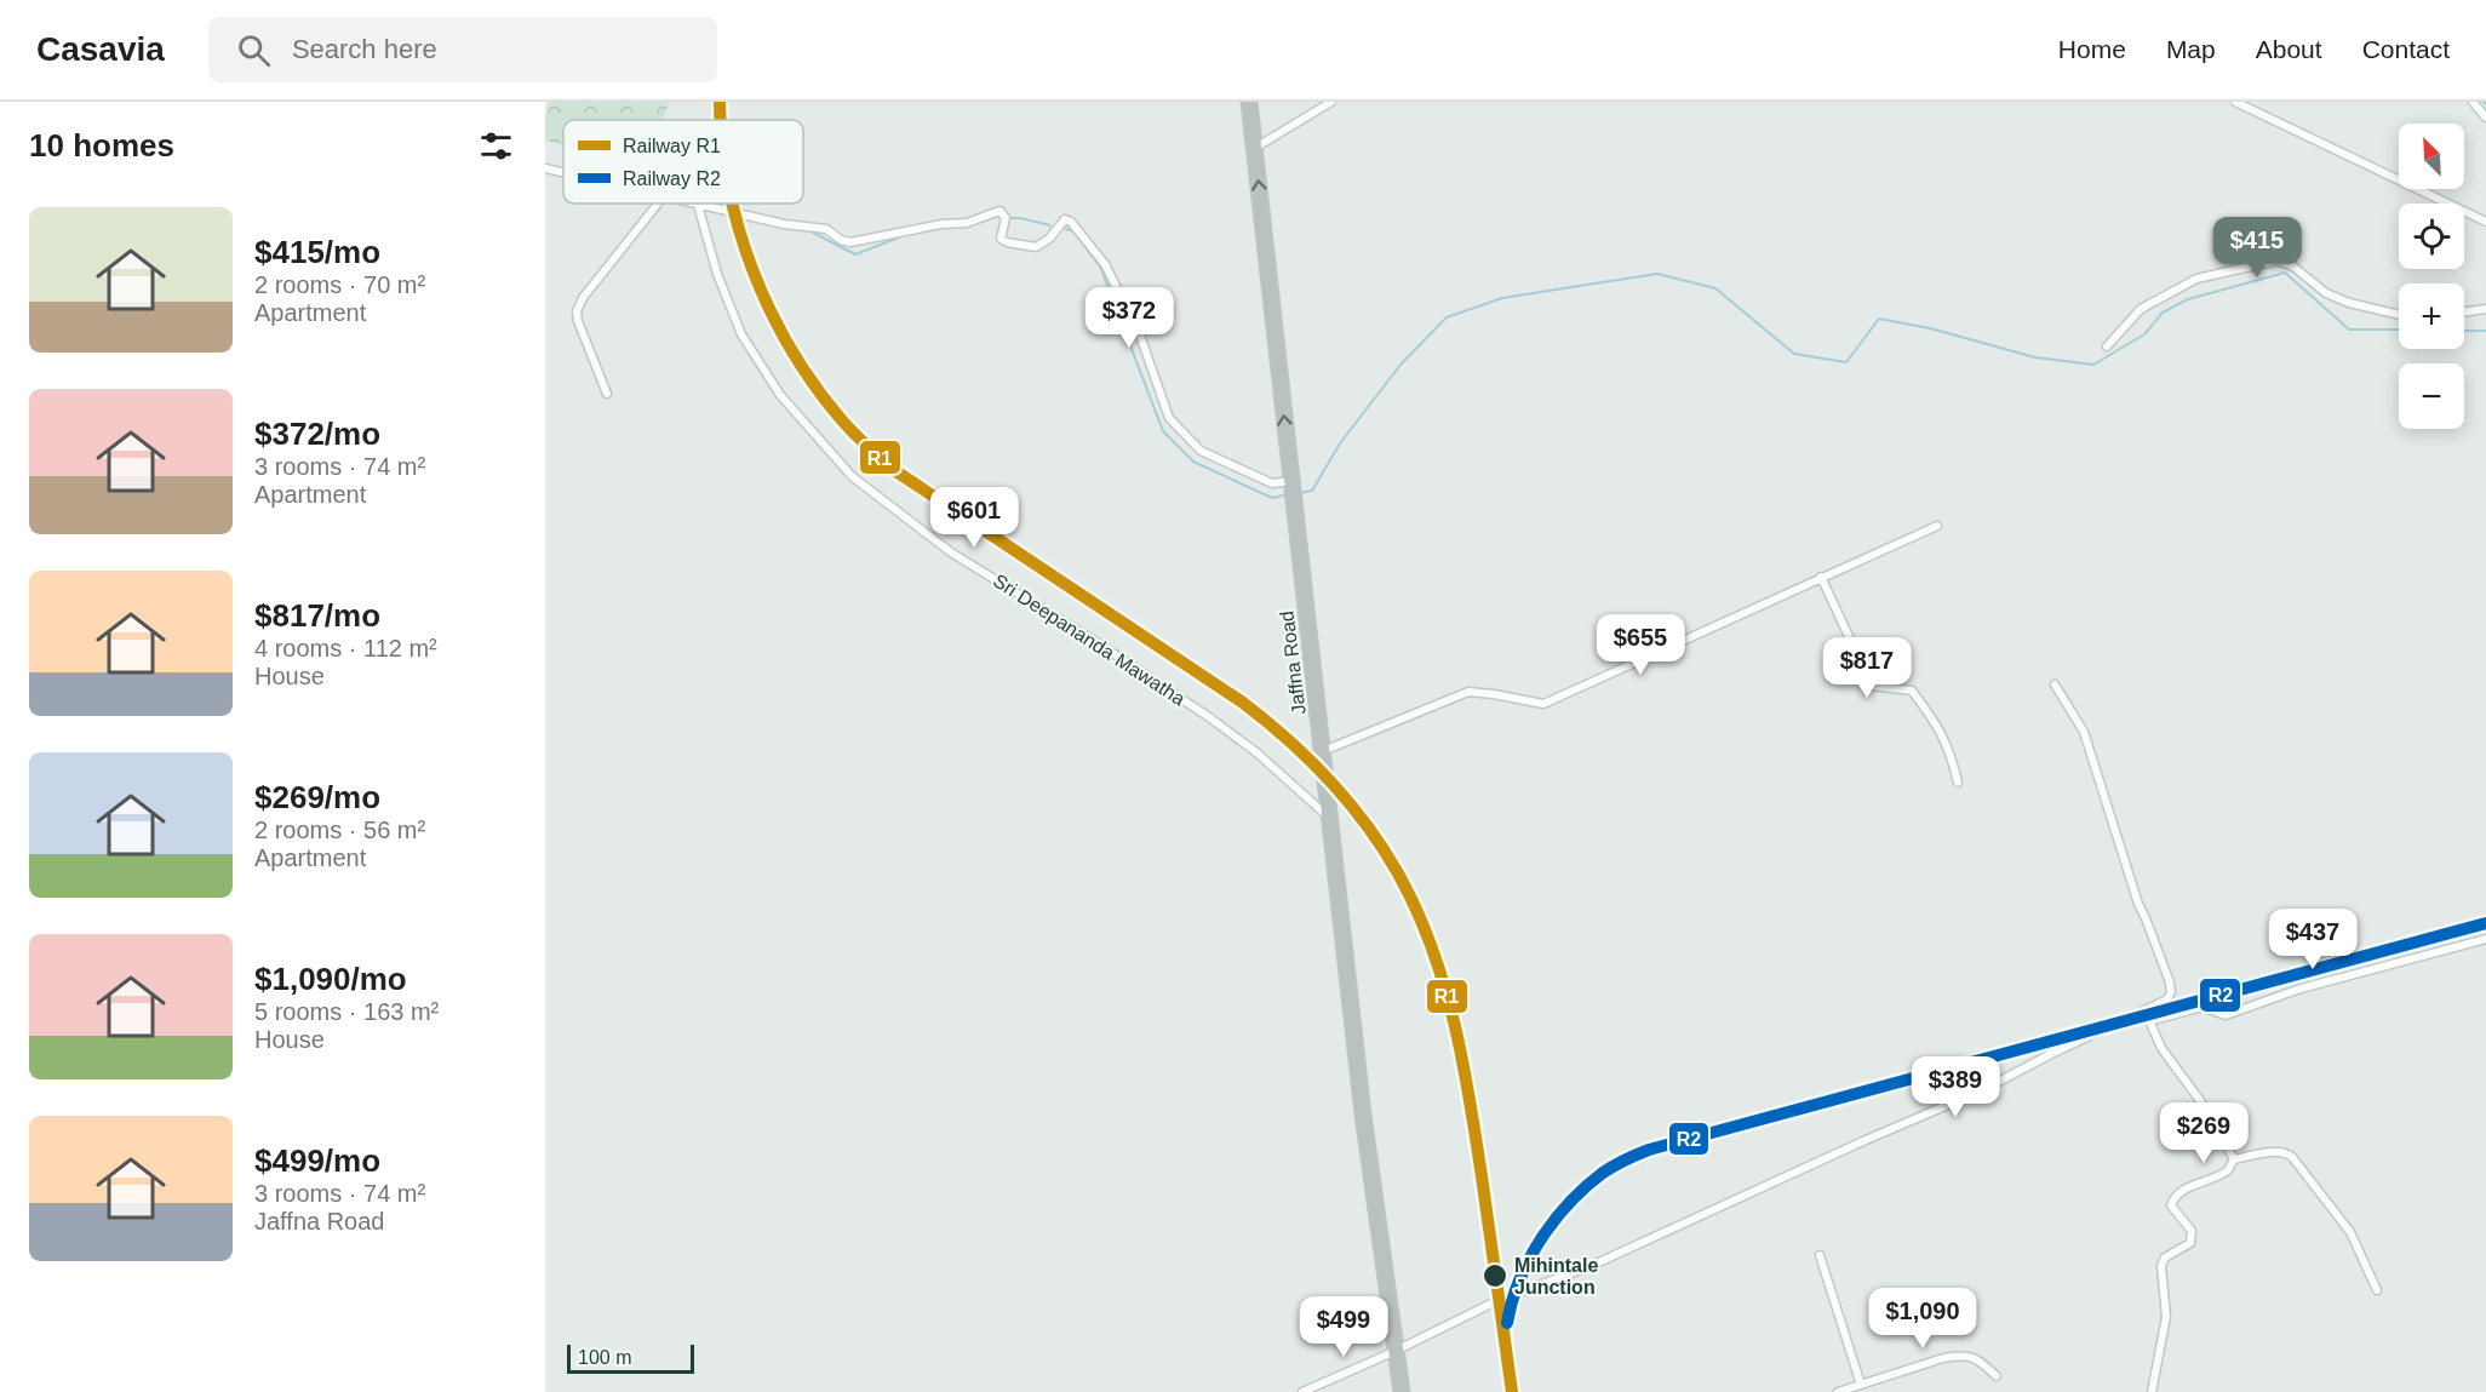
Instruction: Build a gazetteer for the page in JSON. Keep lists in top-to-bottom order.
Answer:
{
  "streets": {
    "highway": ["Jaffna Road"],
    "street": ["Sri Deepananda Mawatha"]
  },
  "crossings": [
    ["Sri Deepananda Mawatha", "Jaffna Road"]
  ],
  "places": ["Mihintale Junction"],
  "lines": ["rail line R1", "rail line R2"],
  "legend": ["Railway R1", "Railway R2"],
  "scale_bar": "100 m",
  "north": "top left",
  "page": {
    "header": "Casavia",
    "search": "Search here",
    "nav": [
      "Home",
      "Map",
      "About",
      "Contact"
    ],
    "heading": "10 homes",
    "map_buttons": ["+", "−"],
    "list": [
      {
        "name": "$415/mo",
        "note": "2 rooms · 70 m² · Apartment"
      },
      {
        "name": "$372/mo",
        "note": "3 rooms · 74 m² · Apartment"
      },
      {
        "name": "$817/mo",
        "note": "4 rooms · 112 m² · House"
      },
      {
        "name": "$269/mo",
        "note": "2 rooms · 56 m² · Apartment"
      },
      {
        "name": "$1,090/mo",
        "note": "5 rooms · 163 m² · House"
      },
      {
        "name": "$499/mo",
        "note": "3 rooms · 74 m² · Jaffna Road"
      }
    ],
    "price": [
      "$415",
      "$372",
      "$601",
      "$655",
      "$817",
      "$437",
      "$389",
      "$269",
      "$1,090",
      "$499"
    ],
    "scale": "100 m"
  }
}
